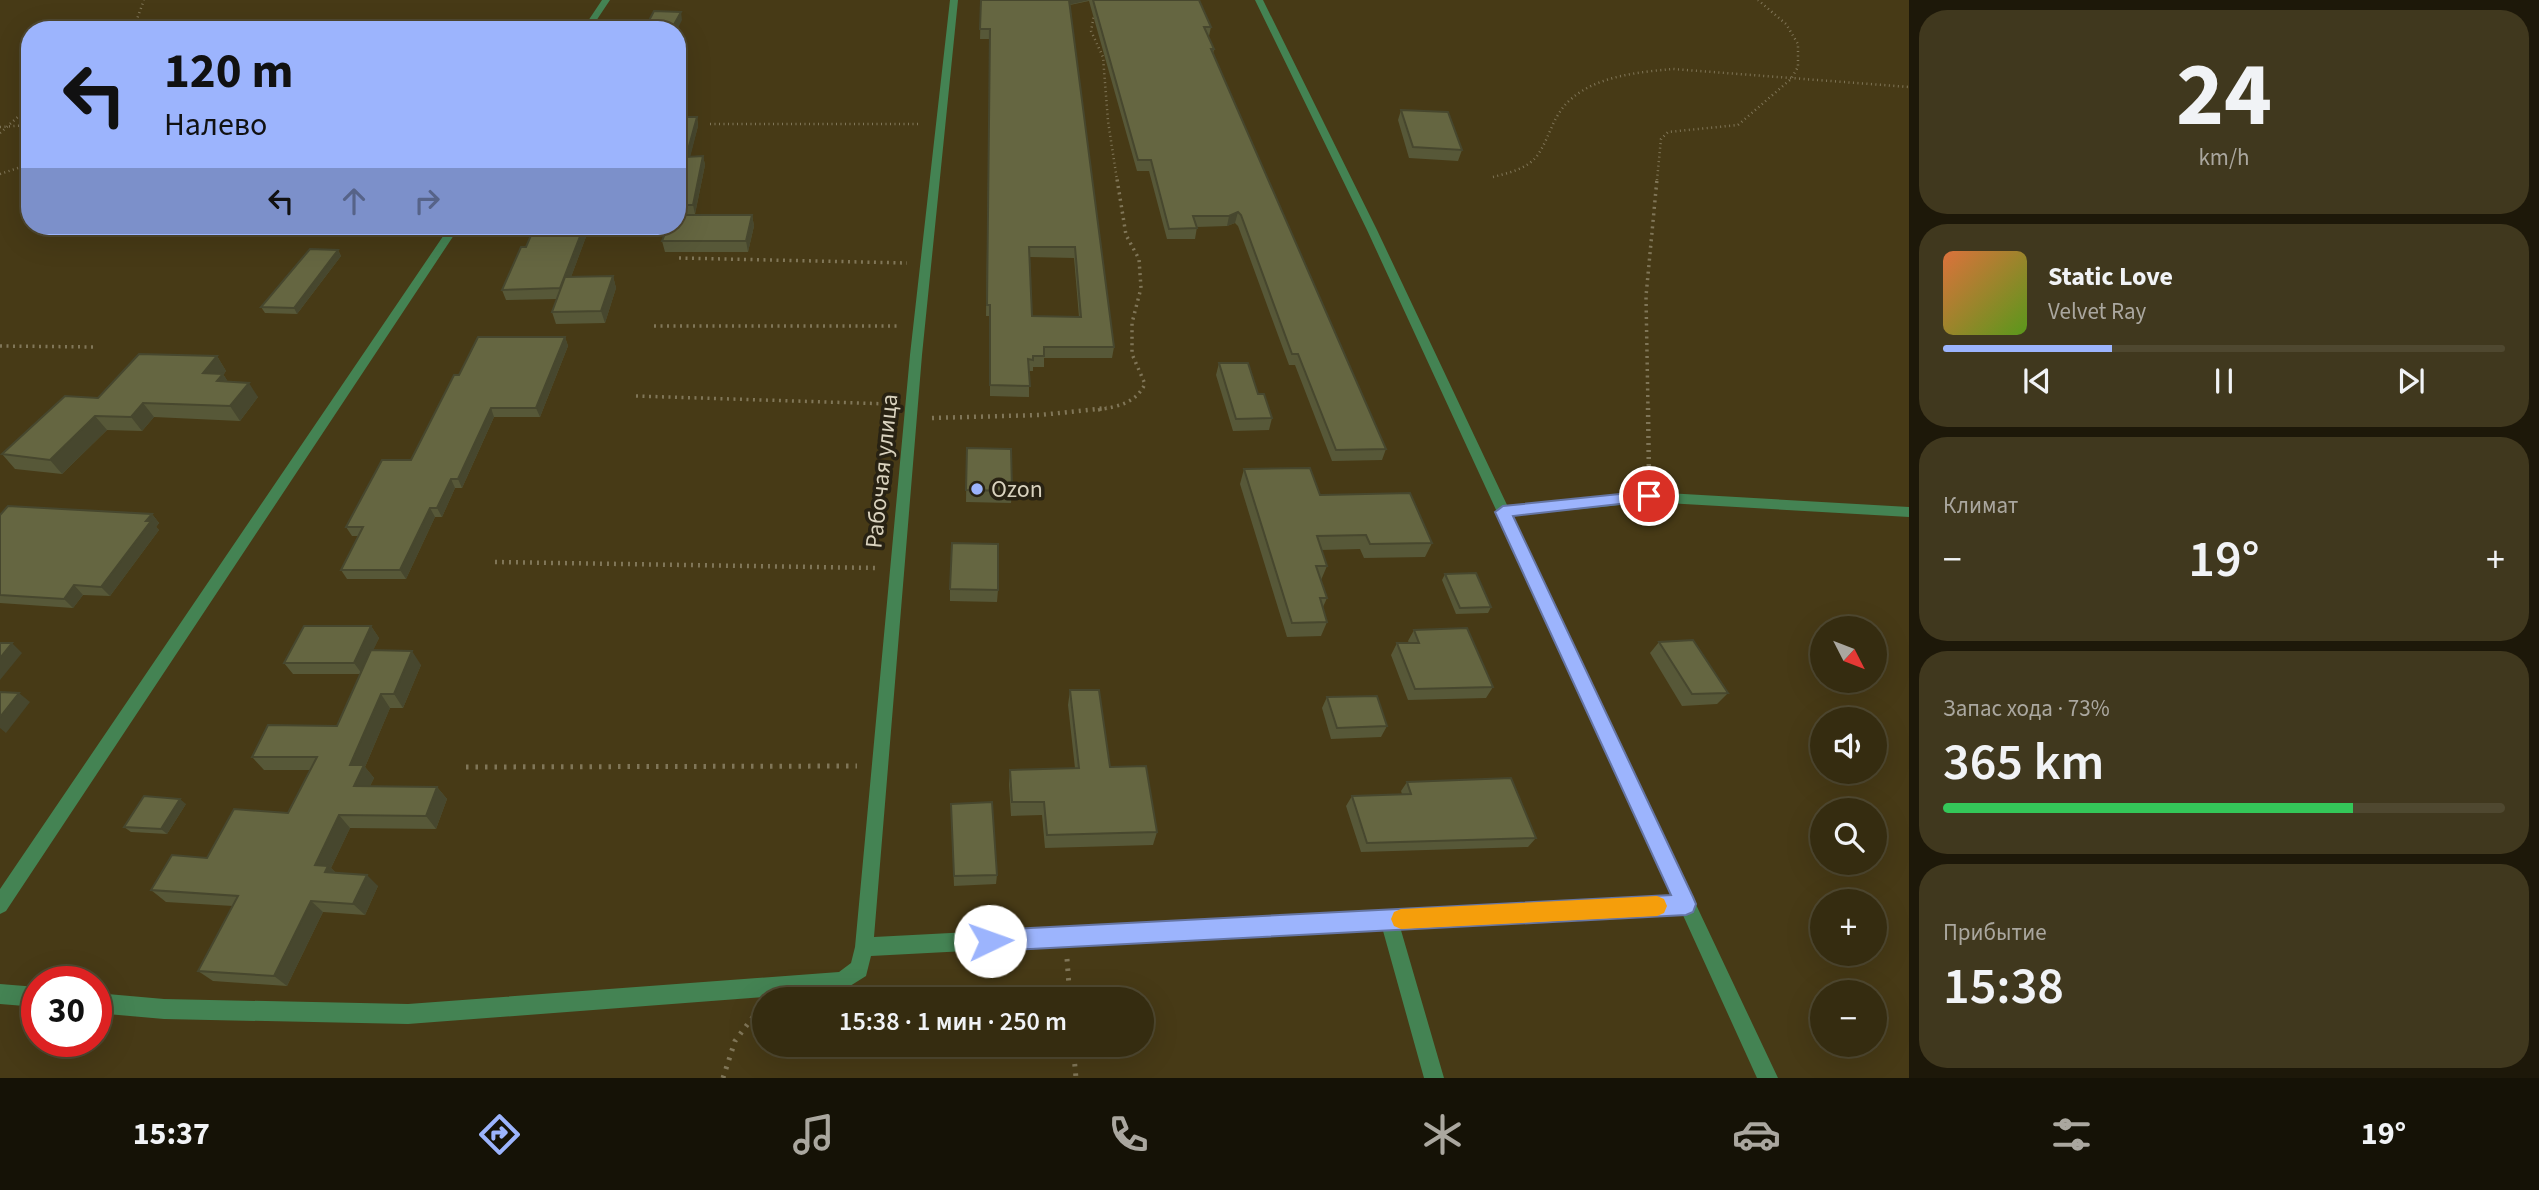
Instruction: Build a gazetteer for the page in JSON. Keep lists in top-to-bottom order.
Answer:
{
  "streets": {
    "street": ["Рабочая улица"]
  },
  "places": ["Ozon"],
  "north": "bottom right",
  "page": {
    "tile": [
      ["24", "km/h"],
      "Климат",
      ["Запас хода · 73%", "365 km"],
      ["Прибытие", "15:38"]
    ],
    "turn": ["120 m", "Налево"],
    "song": ["Static Love", "Velvet Ray"],
    "heat": ["−", "19°", "+"],
    "map_buttons": ["+", "−"],
    "limit": "30",
    "trip": "15:38 · 1 мин · 250 m",
    "tabs": ["15:37", "19°"]
  }
}
